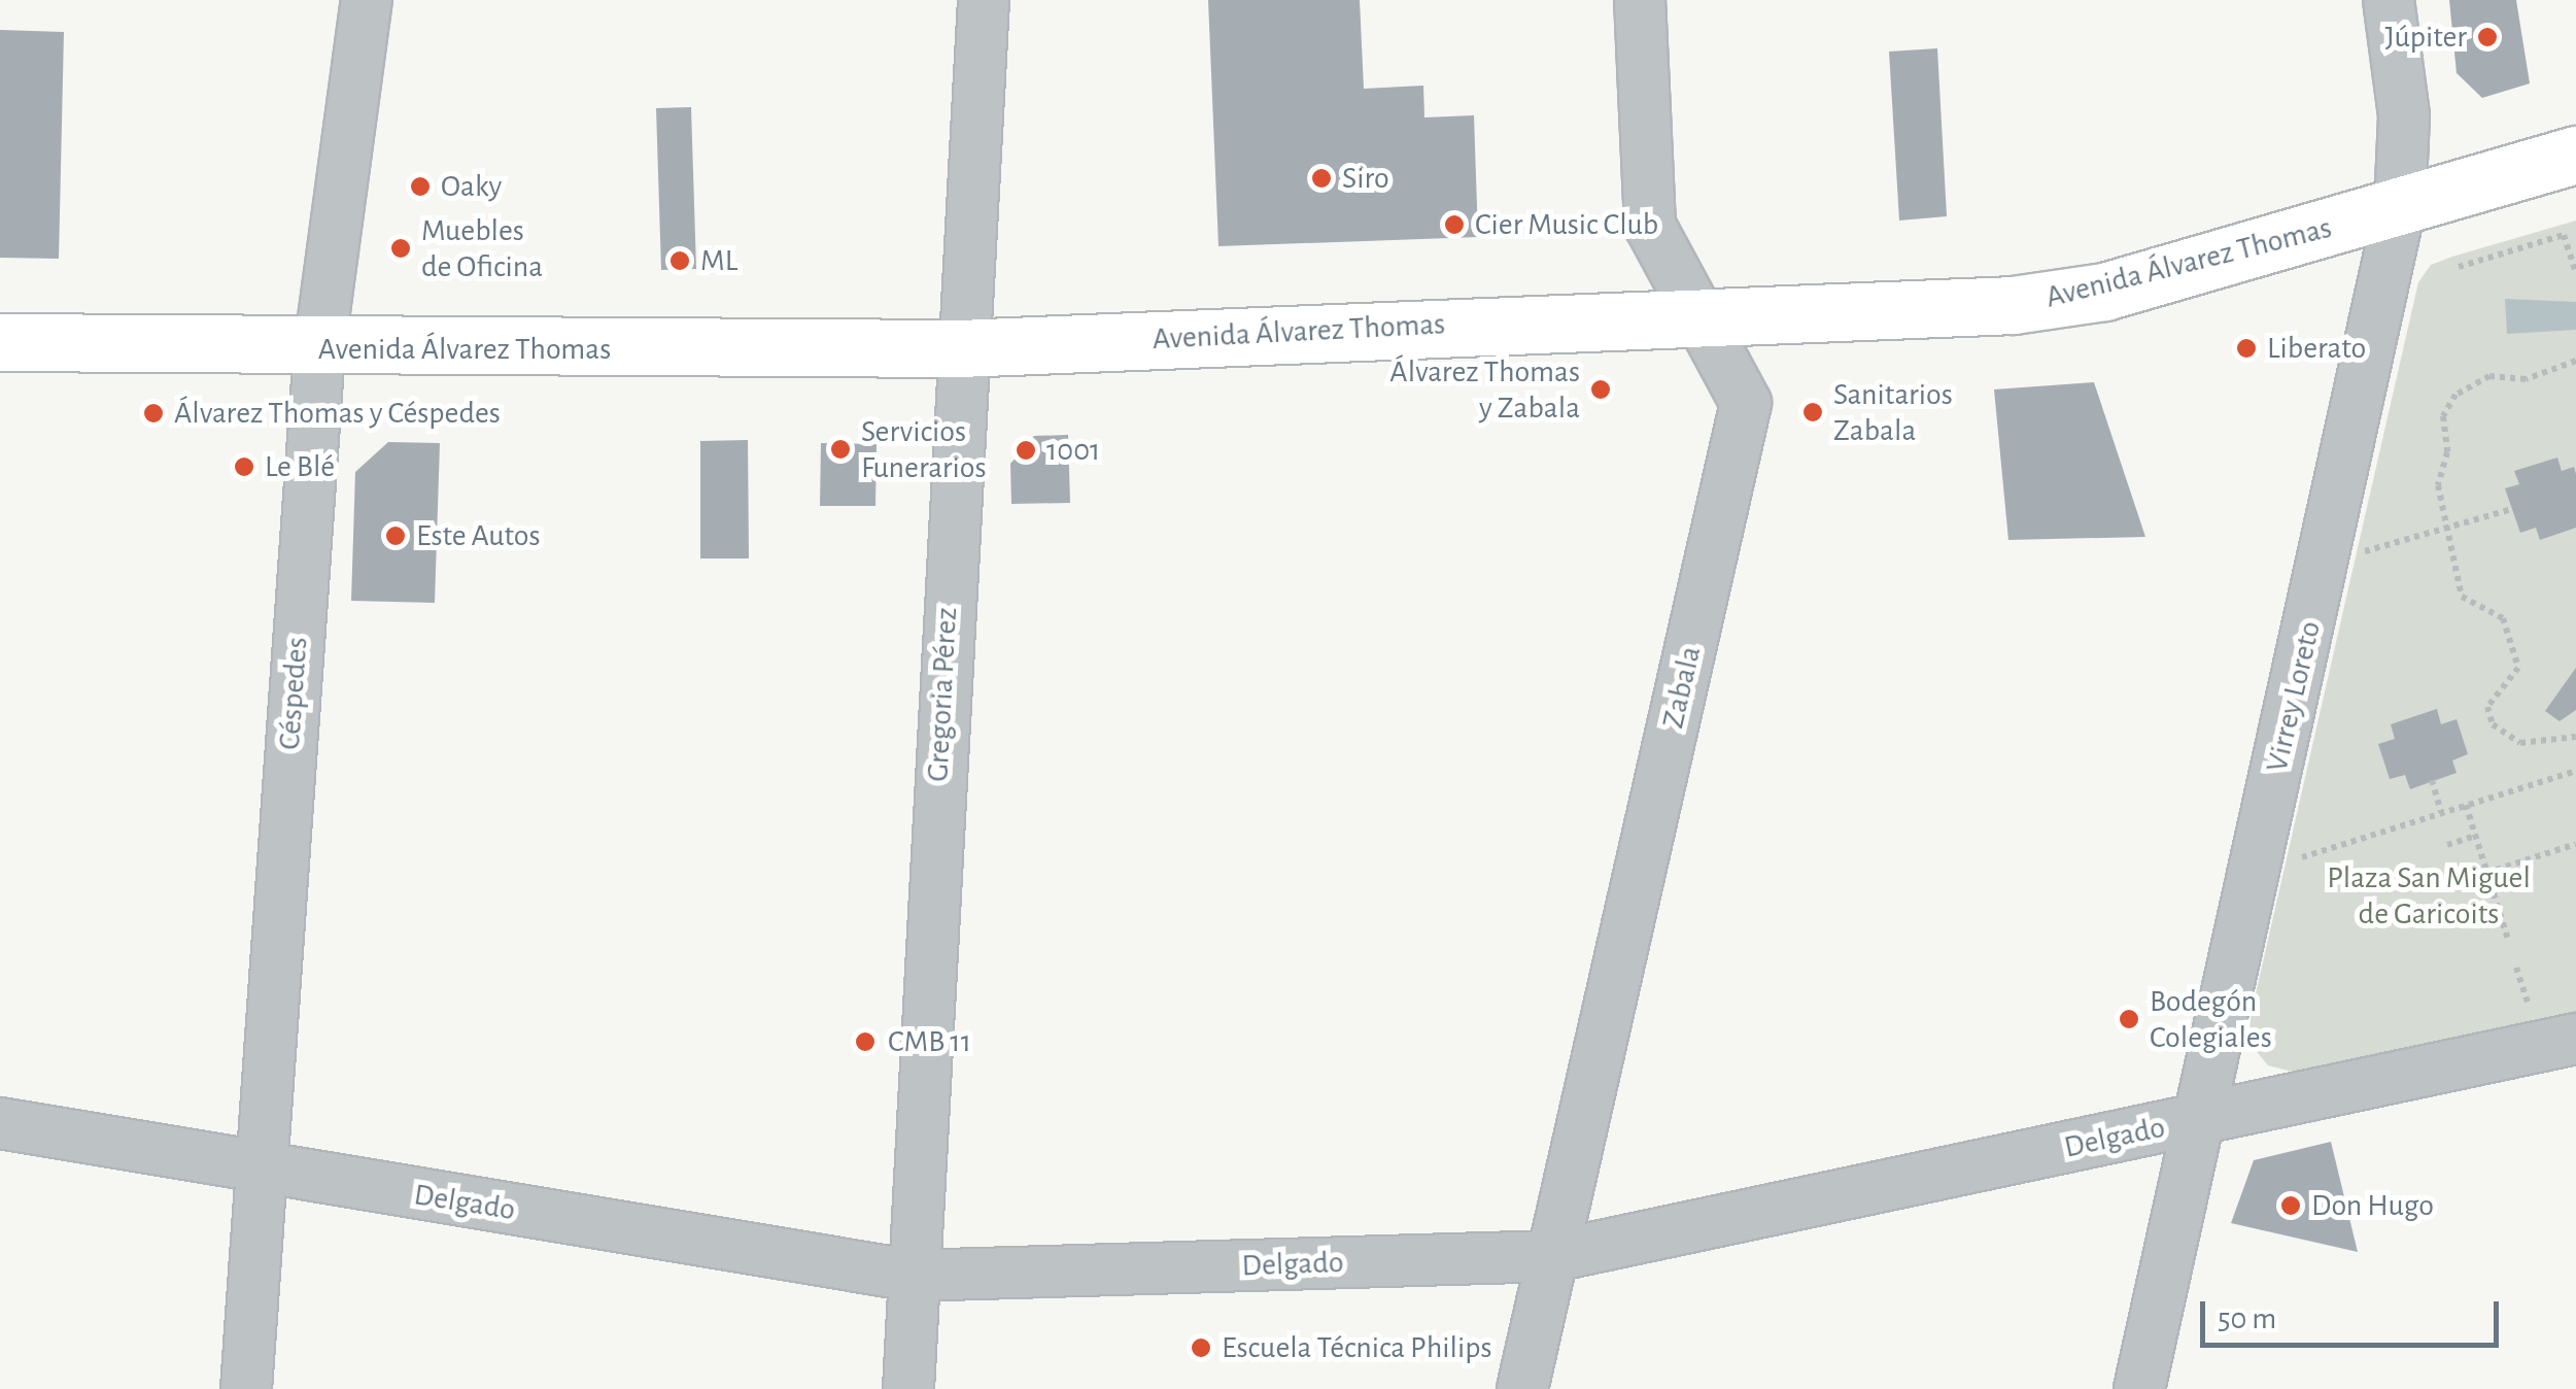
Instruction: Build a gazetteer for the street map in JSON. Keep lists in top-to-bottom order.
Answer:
{
  "streets": {
    "main road": ["Avenida Álvarez Thomas"],
    "street": [
      "Zabala",
      "Céspedes",
      "Gregoria Pérez",
      "Virrey Loreto",
      "Delgado"
    ]
  },
  "crossings": [
    ["Avenida Álvarez Thomas", "Zabala"],
    ["Avenida Álvarez Thomas", "Céspedes"],
    ["Avenida Álvarez Thomas", "Gregoria Pérez"],
    ["Avenida Álvarez Thomas", "Virrey Loreto"],
    ["Zabala", "Delgado"],
    ["Céspedes", "Delgado"],
    ["Gregoria Pérez", "Delgado"],
    ["Virrey Loreto", "Delgado"]
  ],
  "parks": ["Plaza San Miguel de Garicoits"],
  "places": [
    "Júpiter",
    "Siro",
    "Oaky",
    "Cier Music Club",
    "Muebles de Oficina",
    "ML",
    "Liberato",
    "Álvarez Thomas y Zabala",
    "Sanitarios Zabala",
    "Álvarez Thomas y Céspedes",
    "Servicios Funerarios",
    "1001",
    "Le Blé",
    "Este Autos",
    "Bodegón Colegiales",
    "CMB 11",
    "Don Hugo",
    "Escuela Técnica Philips"
  ],
  "scale_bar": "50 m"
}
